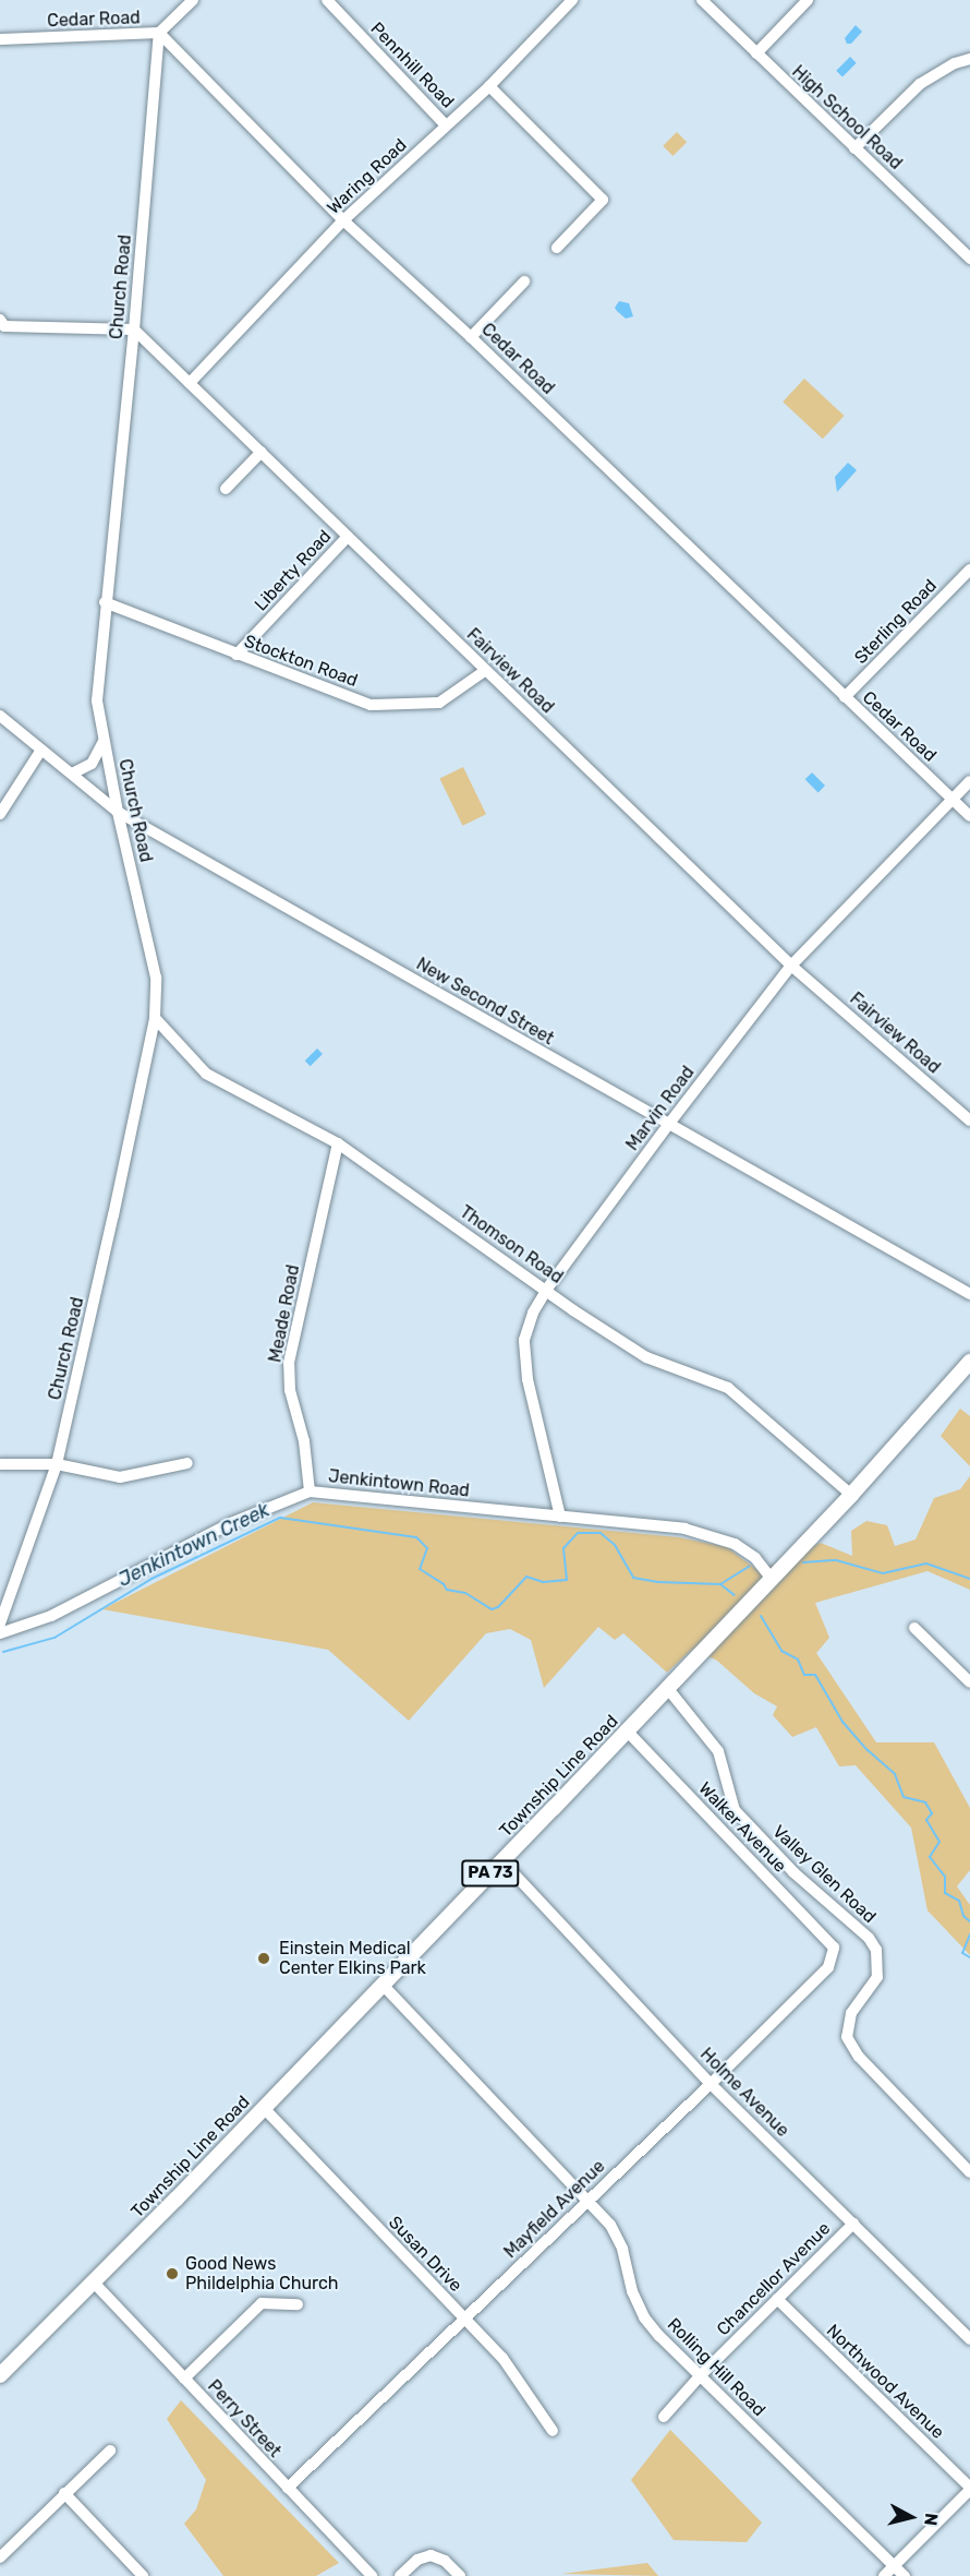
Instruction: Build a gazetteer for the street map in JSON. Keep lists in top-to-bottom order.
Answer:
{
  "streets": {
    "main road": ["Township Line Road", "PA 73"],
    "street": [
      "Cedar Road",
      "Pennhill Road",
      "High School Road",
      "Waring Road",
      "Church Road",
      "Liberty Road",
      "Sterling Road",
      "Stockton Road",
      "Fairview Road",
      "New Second Street",
      "Marvin Road",
      "Thomson Road",
      "Meade Road",
      "Jenkintown Road",
      "Walker Avenue",
      "Valley Glen Road",
      "Holme Avenue",
      "Mayfield Avenue",
      "Susan Drive",
      "Chancellor Avenue",
      "Rolling Hill Road",
      "Northwood Avenue",
      "Perry Street"
    ]
  },
  "crossings": [
    ["Cedar Road", "Waring Road"],
    ["Cedar Road", "Church Road"],
    ["Cedar Road", "Sterling Road"],
    ["Cedar Road", "Marvin Road"],
    ["Pennhill Road", "Waring Road"],
    ["Waring Road", "Fairview Road"],
    ["Church Road", "Stockton Road"],
    ["Church Road", "Fairview Road"],
    ["Church Road", "New Second Street"],
    ["Church Road", "Thomson Road"],
    ["Liberty Road", "Stockton Road"],
    ["Liberty Road", "Fairview Road"],
    ["Stockton Road", "Fairview Road"],
    ["Fairview Road", "Marvin Road"],
    ["New Second Street", "Marvin Road"],
    ["Marvin Road", "Thomson Road"],
    ["Marvin Road", "Jenkintown Road"],
    ["Thomson Road", "Meade Road"],
    ["Thomson Road", "Township Line Road"],
    ["Meade Road", "Jenkintown Road"],
    ["Jenkintown Road", "Township Line Road"],
    ["Township Line Road", "Walker Avenue"],
    ["Township Line Road", "Valley Glen Road"],
    ["Township Line Road", "Holme Avenue"],
    ["Township Line Road", "Susan Drive"],
    ["Township Line Road", "Rolling Hill Road"],
    ["Township Line Road", "Perry Street"],
    ["Walker Avenue", "Mayfield Avenue"],
    ["Holme Avenue", "Mayfield Avenue"],
    ["Holme Avenue", "Chancellor Avenue"],
    ["Mayfield Avenue", "Susan Drive"],
    ["Mayfield Avenue", "Rolling Hill Road"],
    ["Mayfield Avenue", "Perry Street"],
    ["Chancellor Avenue", "Rolling Hill Road"],
    ["Chancellor Avenue", "Northwood Avenue"]
  ],
  "water": ["Jenkintown Creek"],
  "places": ["Einstein Medical Center Elkins Park", "Good News Phildelphia Church"],
  "north": "right"
}
